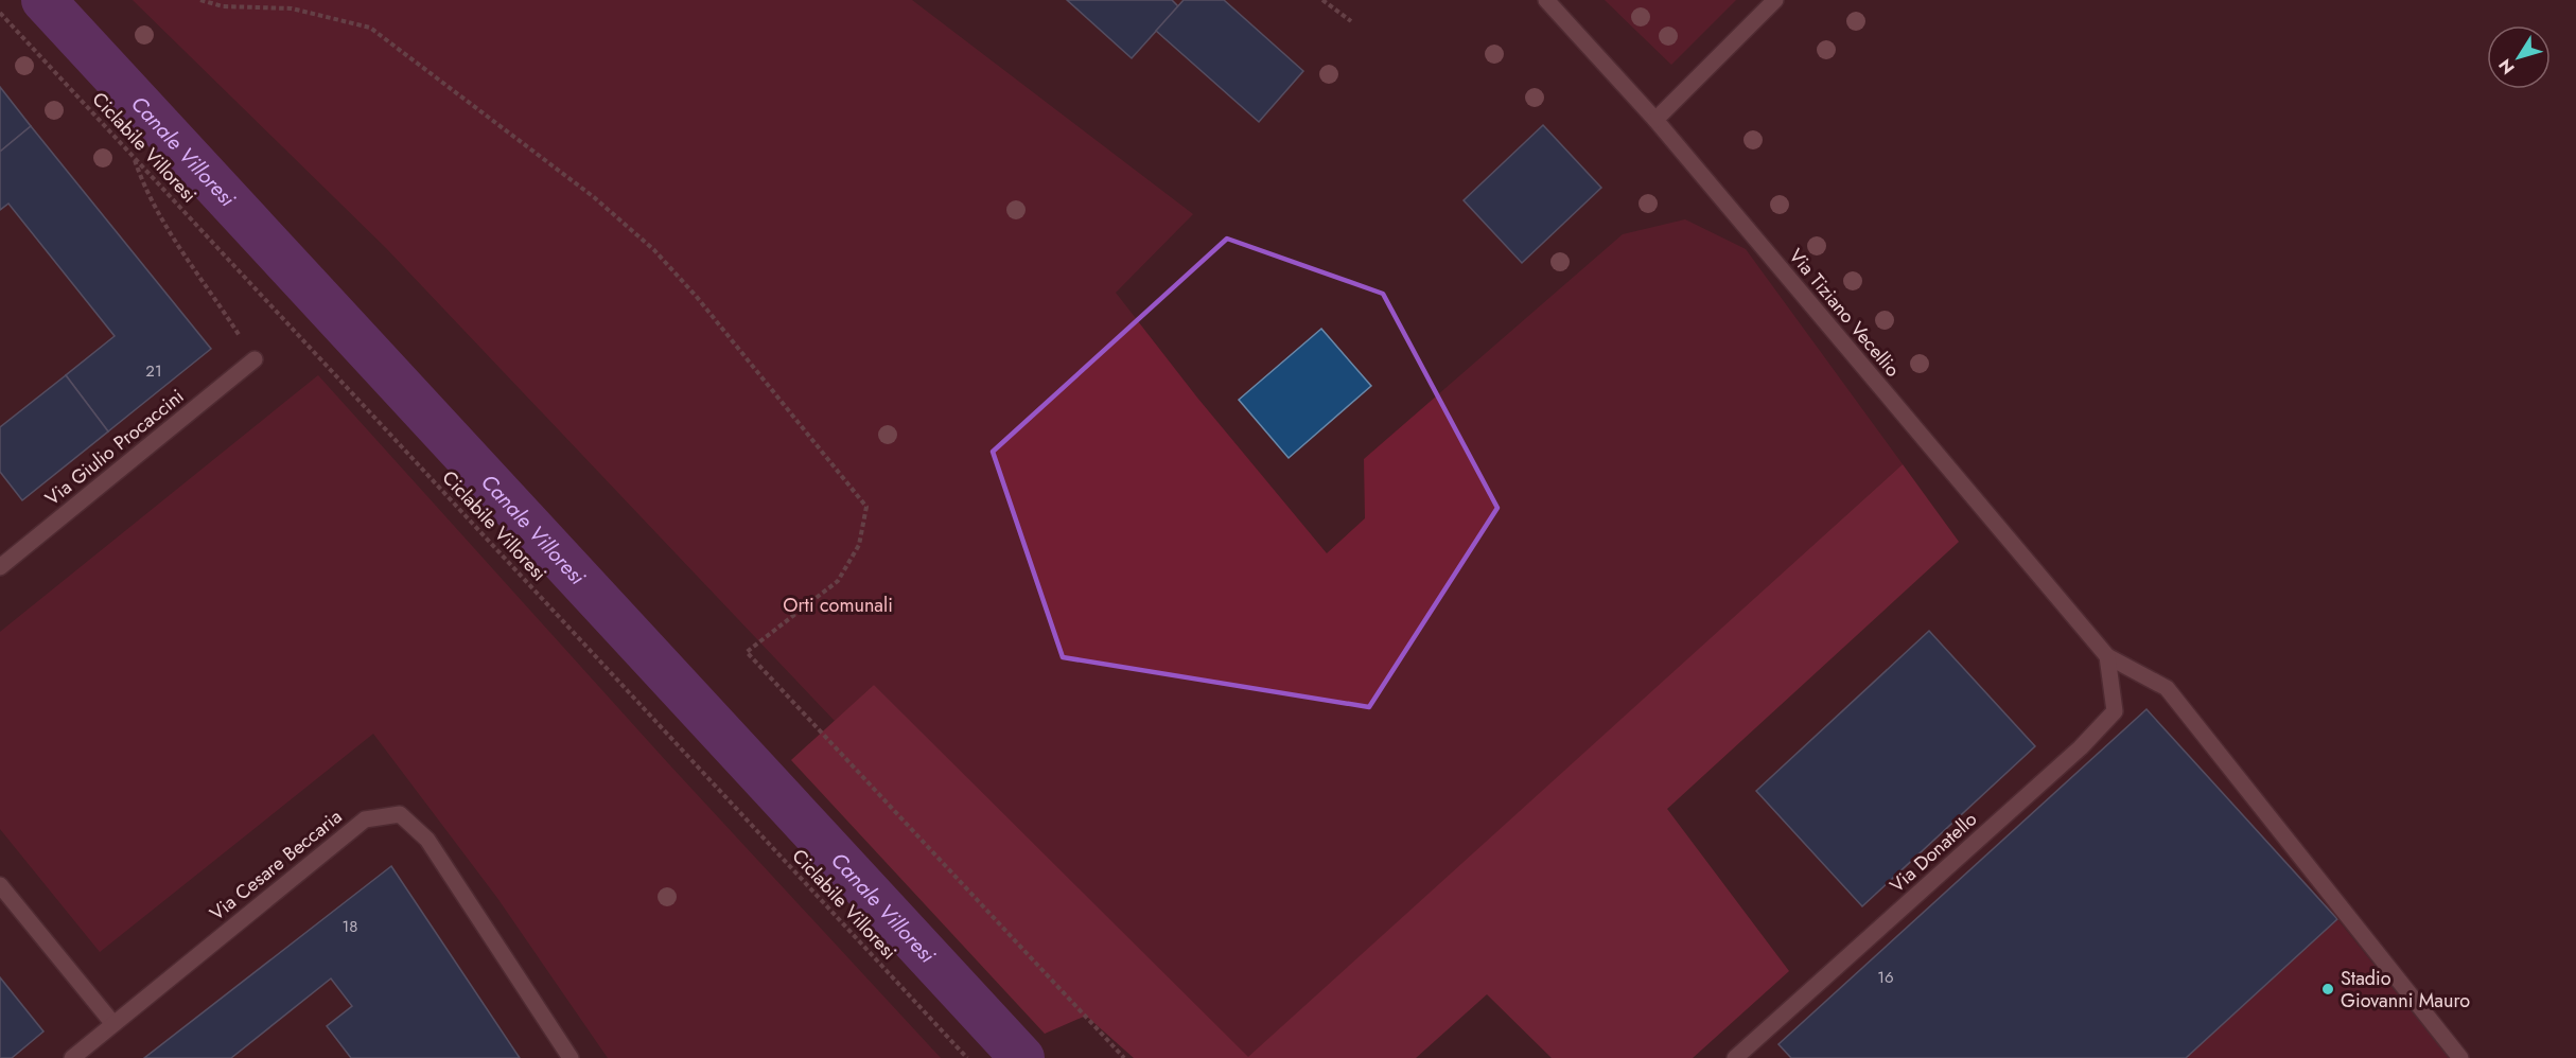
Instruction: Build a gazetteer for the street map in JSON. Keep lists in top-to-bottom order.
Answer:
{
  "streets": {
    "street": [
      "Via Tiziano Vecellio",
      "Via Giulio Procaccini",
      "Via Donatello",
      "Via Cesare Beccaria"
    ],
    "path": ["Ciclabile Villoresi"]
  },
  "crossings": [
    ["Via Tiziano Vecellio", "Via Donatello"]
  ],
  "water": ["Canale Villoresi"],
  "parks": ["Orti comunali"],
  "places": ["Stadio Giovanni Mauro"],
  "house_numbers": ["21", "18", "16"],
  "north": "bottom left"
}
